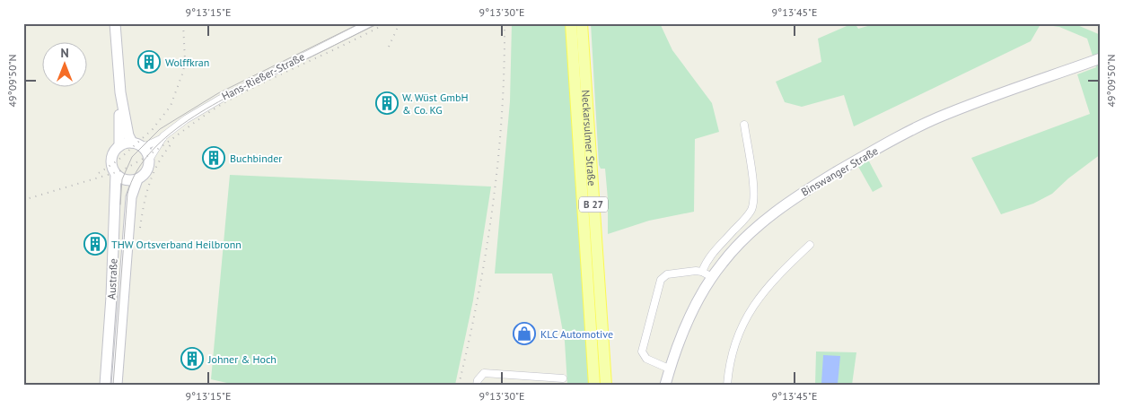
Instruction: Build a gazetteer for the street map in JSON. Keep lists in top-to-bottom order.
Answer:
{
  "streets": {
    "main road": [
      "Neckarsulmer Straße",
      "Binswanger Straße",
      "B 27",
      "Austraße"
    ],
    "street": ["Hans-Rießer-Straße"]
  },
  "crossings": [
    ["Hans-Rießer-Straße", "Austraße"]
  ],
  "places": {
    "building": [
      "Wolffkran",
      "W. Wüst GmbH & Co. KG",
      "Buchbinder",
      "THW Ortsverband Heilbronn",
      "Johner & Hoch"
    ],
    "shop": ["KLC Automotive"]
  },
  "north": "top",
  "coordinates": [
    "9°13'15\"E",
    "9°13'30\"E",
    "9°13'45\"E",
    "49°09'50\"N"
  ]
}
